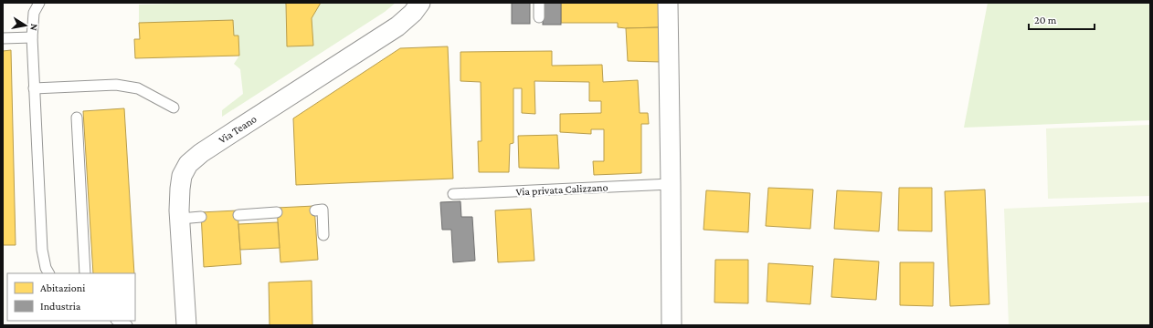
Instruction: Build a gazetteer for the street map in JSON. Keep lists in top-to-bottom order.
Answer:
{
  "streets": {
    "street": ["Via Teano"],
    "lane": ["Via privata Calizzano"]
  },
  "legend": ["Abitazioni", "Industria"],
  "scale_bar": "20 m",
  "north": "right"
}
